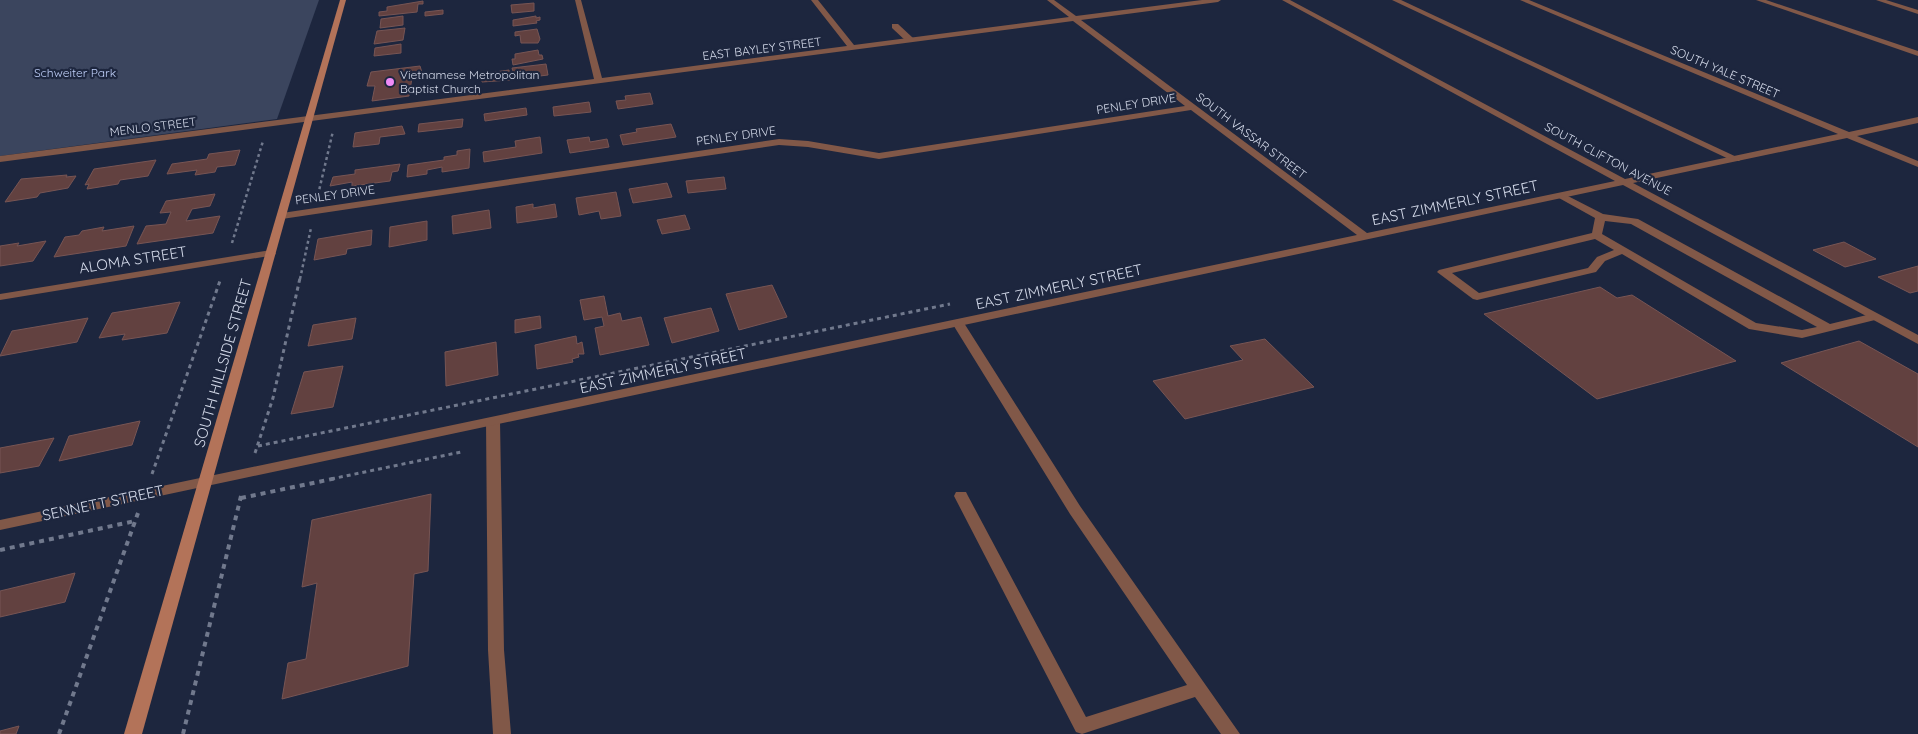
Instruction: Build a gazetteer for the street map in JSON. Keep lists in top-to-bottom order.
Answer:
{
  "streets": {
    "main road": ["SOUTH HILLSIDE STREET"],
    "street": [
      "EAST BAYLEY STREET",
      "SOUTH YALE STREET",
      "PENLEY DRIVE",
      "MENLO STREET",
      "SOUTH VASSAR STREET",
      "SOUTH CLIFTON AVENUE",
      "EAST ZIMMERLY STREET",
      "ALOMA STREET",
      "SENNETT STREET"
    ]
  },
  "crossings": [
    ["EAST BAYLEY STREET", "MENLO STREET"],
    ["EAST BAYLEY STREET", "SOUTH VASSAR STREET"],
    ["EAST BAYLEY STREET", "SOUTH HILLSIDE STREET"],
    ["SOUTH YALE STREET", "EAST ZIMMERLY STREET"],
    ["PENLEY DRIVE", "SOUTH VASSAR STREET"],
    ["PENLEY DRIVE", "SOUTH HILLSIDE STREET"],
    ["MENLO STREET", "SOUTH HILLSIDE STREET"],
    ["SOUTH VASSAR STREET", "EAST ZIMMERLY STREET"],
    ["SOUTH CLIFTON AVENUE", "EAST ZIMMERLY STREET"],
    ["EAST ZIMMERLY STREET", "SOUTH HILLSIDE STREET"],
    ["EAST ZIMMERLY STREET", "SENNETT STREET"],
    ["ALOMA STREET", "SOUTH HILLSIDE STREET"],
    ["SOUTH HILLSIDE STREET", "SENNETT STREET"]
  ],
  "parks": ["Schweiter Park"],
  "places": ["Vietnamese Metropolitan Baptist Church"]
}
